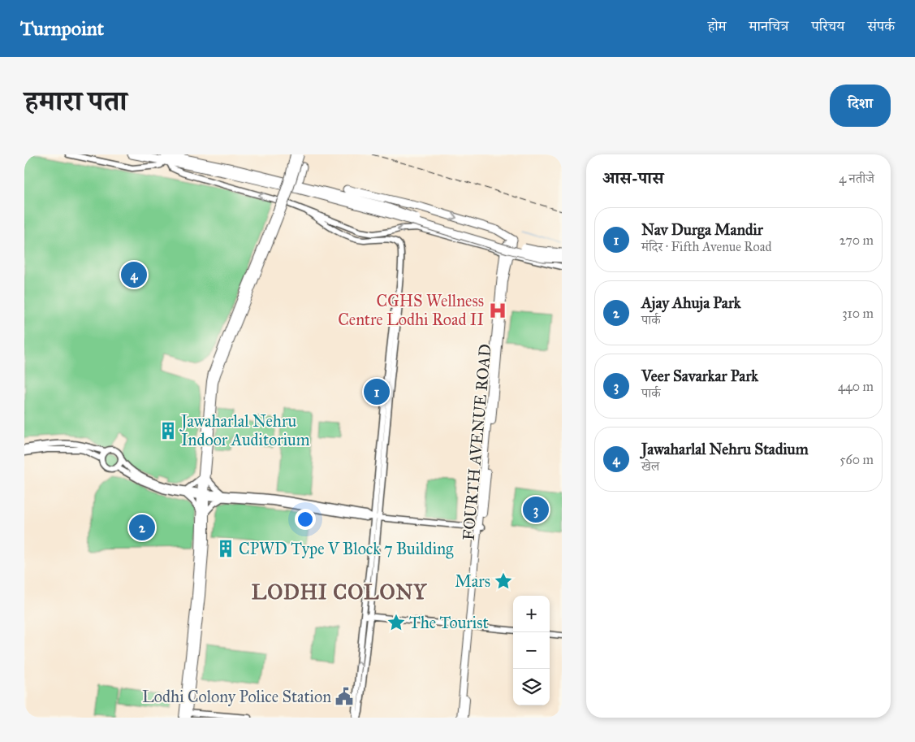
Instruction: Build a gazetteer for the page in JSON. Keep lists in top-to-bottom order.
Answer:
{
  "streets": {
    "main road": ["FOURTH AVENUE ROAD"]
  },
  "districts": ["LODHI COLONY"],
  "places": {
    "hospital": ["CGHS Wellness Centre Lodhi Road II"],
    "building": ["Jawaharlal Nehru Indoor Auditorium", "CPWD Type V Block 7 Building"],
    "place": ["Mars", "The Tourist"],
    "public building": ["Lodhi Colony Police Station"]
  },
  "page": {
    "header": "Turnpoint",
    "nav": [
      "होम",
      "मानचित्र",
      "परिचय",
      "संपर्क"
    ],
    "title": "हमारा पता",
    "buttons": "दिशा",
    "heading": ["आस-पास", "4 नतीजे"],
    "list": [
      {
        "mark": "1",
        "name": "Nav Durga Mandir",
        "note": "मंदिर · Fifth Avenue Road",
        "value": "270 m"
      },
      {
        "mark": "2",
        "name": "Ajay Ahuja Park",
        "note": "पार्क",
        "value": "310 m"
      },
      {
        "mark": "3",
        "name": "Veer Savarkar Park",
        "note": "पार्क",
        "value": "440 m"
      },
      {
        "mark": "4",
        "name": "Jawaharlal Nehru Stadium",
        "note": "खेल",
        "value": "560 m"
      }
    ],
    "pins": [
      "4",
      "1",
      "3",
      "2"
    ],
    "map_buttons": ["+", "−"]
  }
}
